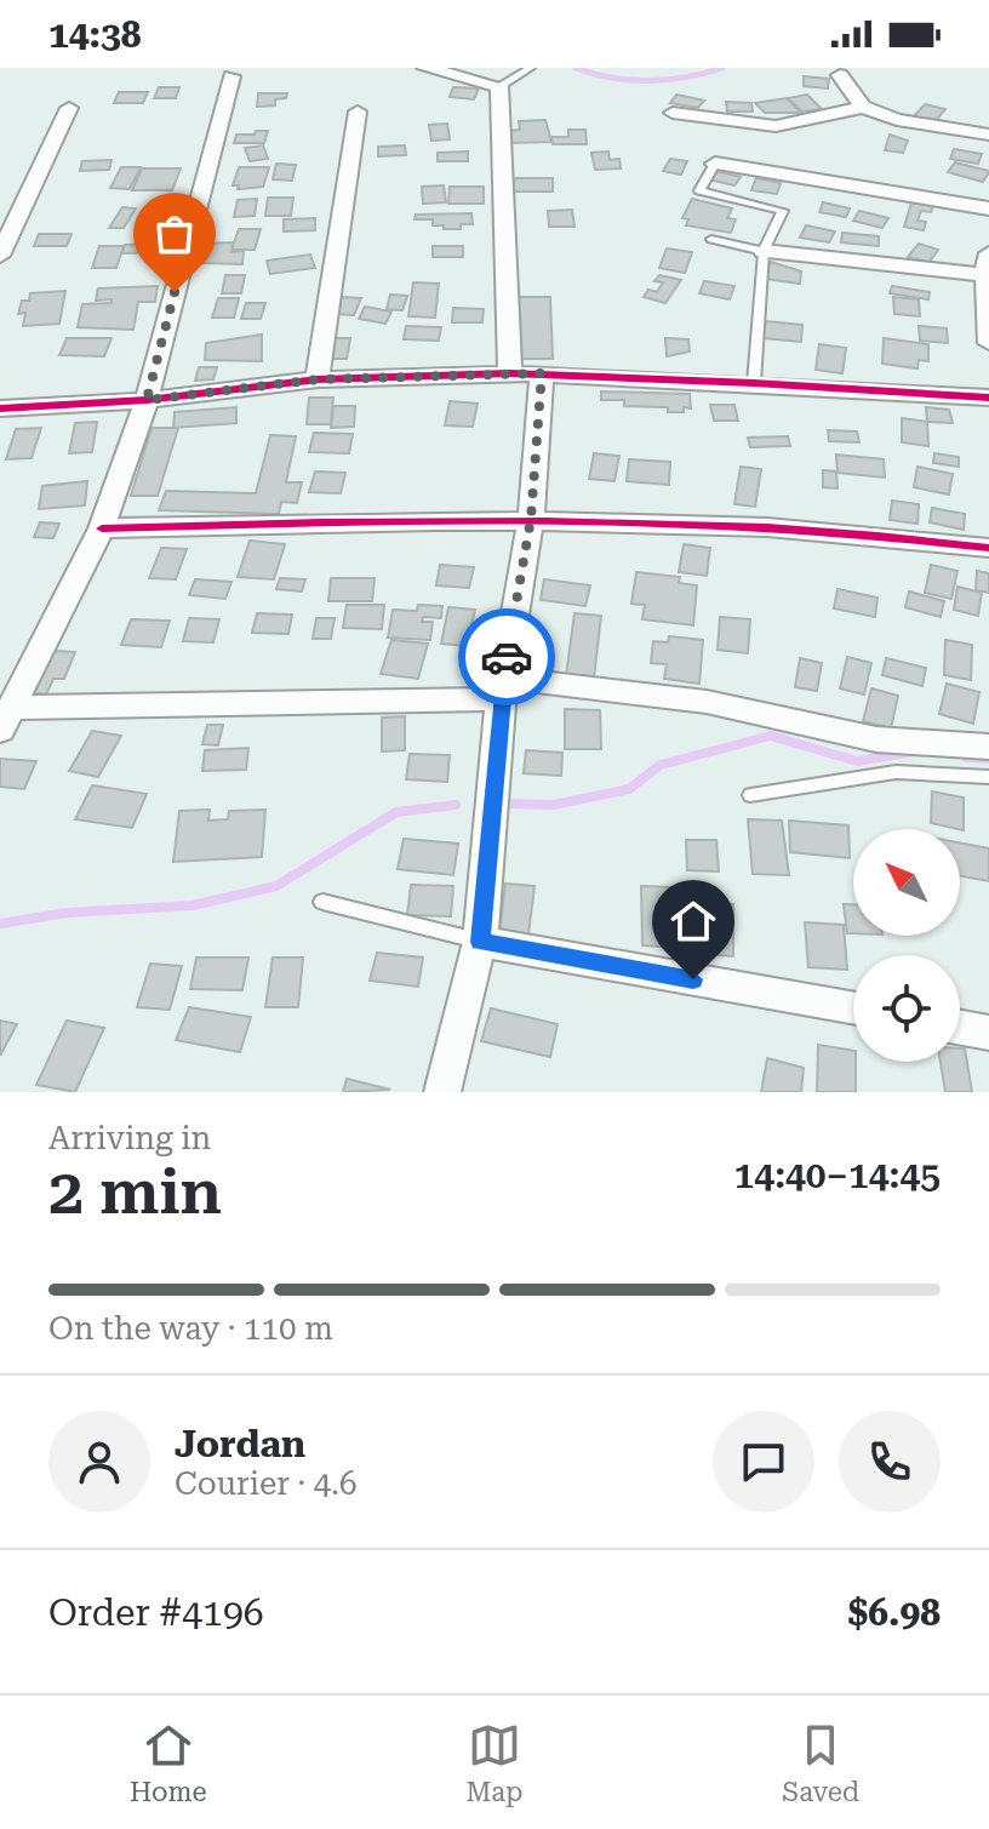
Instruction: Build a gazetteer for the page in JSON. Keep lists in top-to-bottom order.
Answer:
{
  "north": "top left",
  "page": {
    "status": "14:38",
    "heading": ["2 min", "Arriving in", "14:40–14:45"],
    "panel": [
      "Jordan",
      "Courier · 4.6",
      "Order #4196",
      "$6.98"
    ],
    "bar": "On the way · 110 m",
    "tabs": ["Home", "Map", "Saved"]
  }
}
